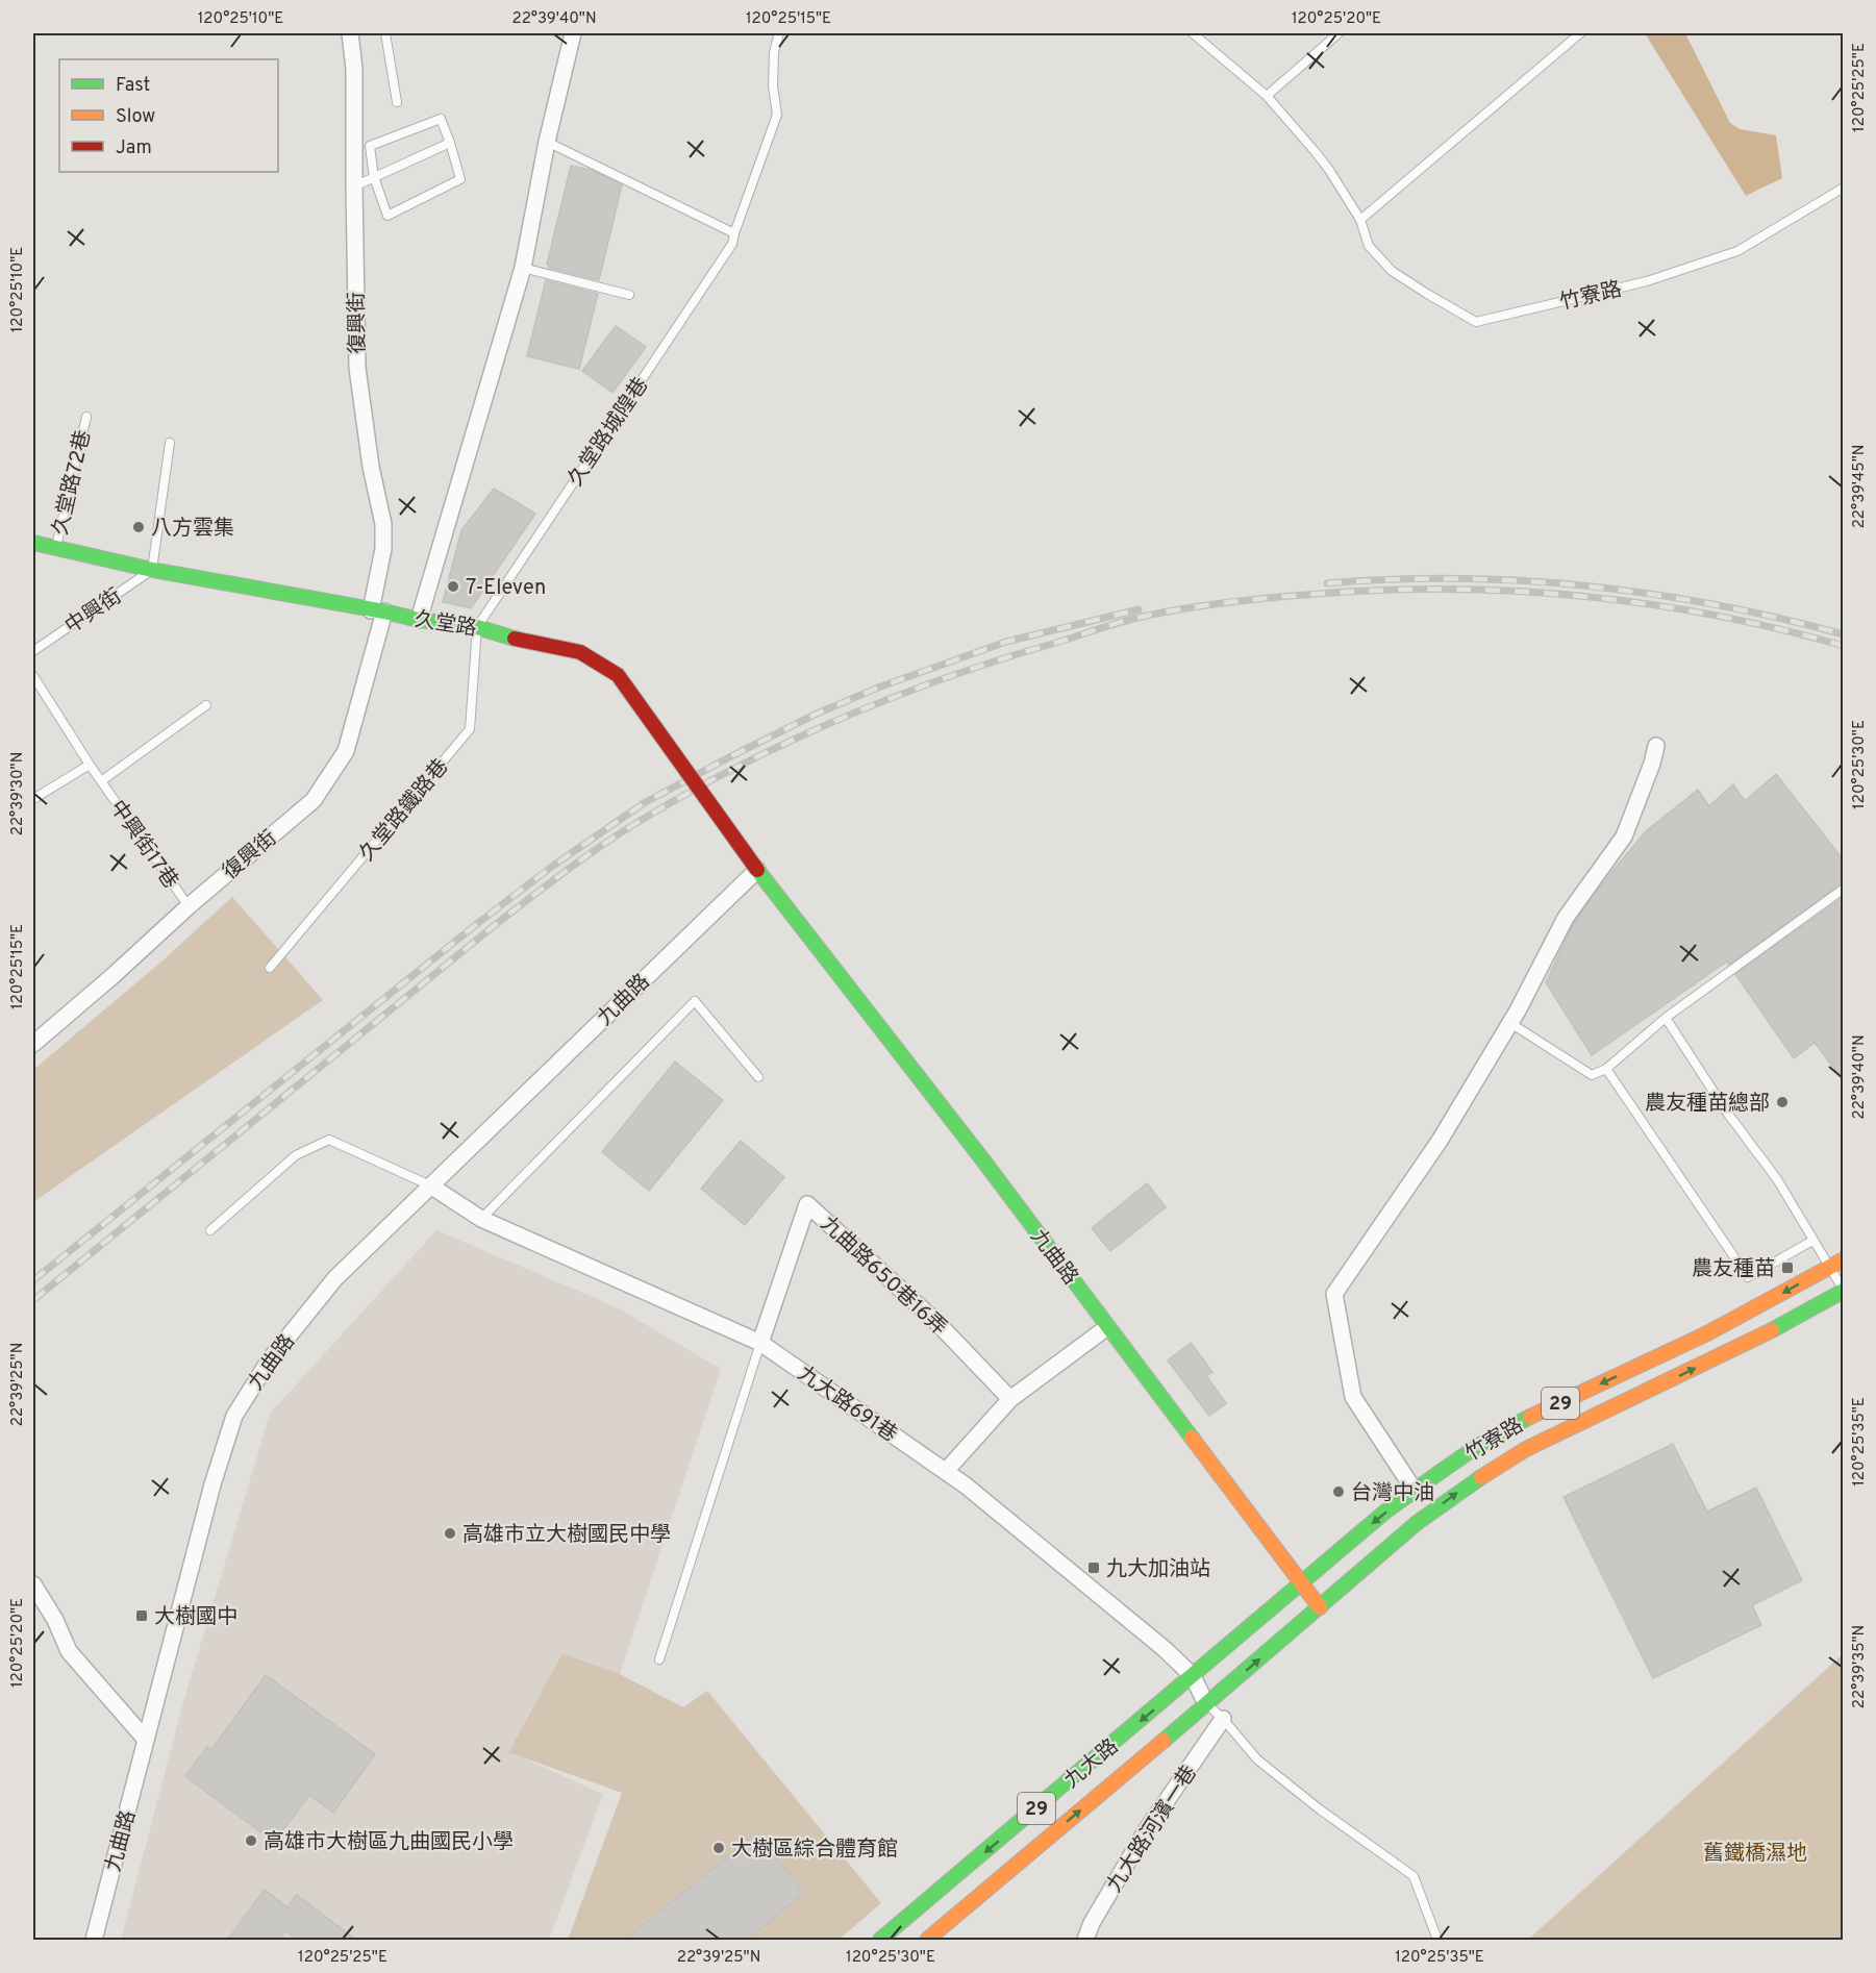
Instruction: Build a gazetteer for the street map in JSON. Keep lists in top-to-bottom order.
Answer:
{
  "streets": {
    "main road": [
      "竹寮路",
      "久堂路",
      "九曲路",
      "29",
      "九大路"
    ],
    "street": [
      "復興街",
      "九曲路650巷16弄",
      "九大路691巷",
      "九大路河濱一巷"
    ],
    "lane": [
      "久堂路城隍巷",
      "久堂路72巷",
      "中興街",
      "久堂路鐵路巷",
      "中興街17巷"
    ]
  },
  "crossings": [
    ["竹寮路", "九曲路"],
    ["竹寮路", "九大路"],
    ["復興街", "久堂路"],
    ["復興街", "中興街17巷"],
    ["久堂路城隍巷", "久堂路"],
    ["久堂路城隍巷", "久堂路鐵路巷"],
    ["久堂路72巷", "久堂路"],
    ["中興街", "久堂路"],
    ["久堂路", "久堂路鐵路巷"],
    ["久堂路", "九曲路"],
    ["九曲路", "九大路691巷"],
    ["九曲路", "九大路"],
    ["九曲路650巷16弄", "九大路691巷"],
    ["九大路691巷", "九大路"]
  ],
  "parks": ["舊鐵橋濕地"],
  "places": {
    "other": [
      "八方雲集",
      "7-Eleven",
      "農友種苗總部",
      "台灣中油",
      "高雄市立大樹國民中學",
      "高雄市大樹區九曲國民小學",
      "大樹區綜合體育館"
    ],
    "transit": ["農友種苗", "九大加油站", "大樹國中"]
  },
  "legend": ["Fast", "Slow", "Jam"],
  "coordinates": [
    "120°25'10\"E",
    "22°39'40\"N",
    "120°25'15\"E",
    "120°25'20\"E",
    "120°25'25\"E",
    "22°39'45\"N",
    "120°25'30\"E",
    "22°39'30\"N",
    "22°39'25\"N",
    "120°25'35\"E",
    "22°39'35\"N"
  ]
}
